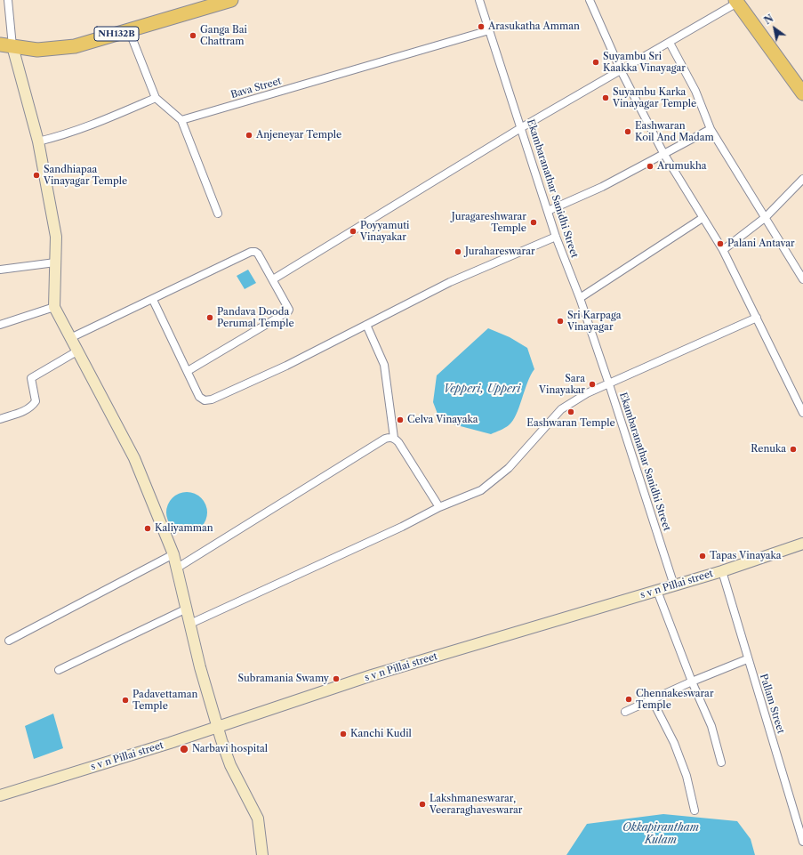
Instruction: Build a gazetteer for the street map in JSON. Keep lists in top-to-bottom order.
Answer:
{
  "streets": {
    "highway": ["NH132B"],
    "main road": ["s v n Pillai street"],
    "street": ["Bava Street", "Ekambaranathar Sanidhi Street", "Pallam Street"]
  },
  "crossings": [
    ["Bava Street", "Ekambaranathar Sanidhi Street"],
    ["Ekambaranathar Sanidhi Street", "s v n Pillai street"],
    ["s v n Pillai street", "Pallam Street"]
  ],
  "water": ["Vepperi, Upperi", "Okkapirantham Kulam"],
  "places": [
    "Arasukatha Amman",
    "Ganga Bai Chattram",
    "Suyambu Sri Kaakka Vinayagar",
    "Suyambu Karka Vinayagar Temple",
    "Eashwaran Koil And Madam",
    "Anjeneyar Temple",
    "Arumukha",
    "Sandhiapaa Vinayagar Temple",
    "Juragareshwarar Temple",
    "Poyyamuti Vinayakar",
    "Palani Antavar",
    "Jurahareswarar",
    "Pandava Dooda Perumal Temple",
    "Sri Karpaga Vinayagar",
    "Sara Vinayakar",
    "Eashwaran Temple",
    "Celva Vinayaka",
    "Renuka",
    "Kaliyamman",
    "Tapas Vinayaka",
    "Subramania Swamy",
    "Chennakeswarar Temple",
    "Padavettaman Temple",
    "Kanchi Kudil",
    "Narbavi hospital",
    "Lakshmaneswarar, Veeraraghaveswarar"
  ],
  "north": "top left"
}
